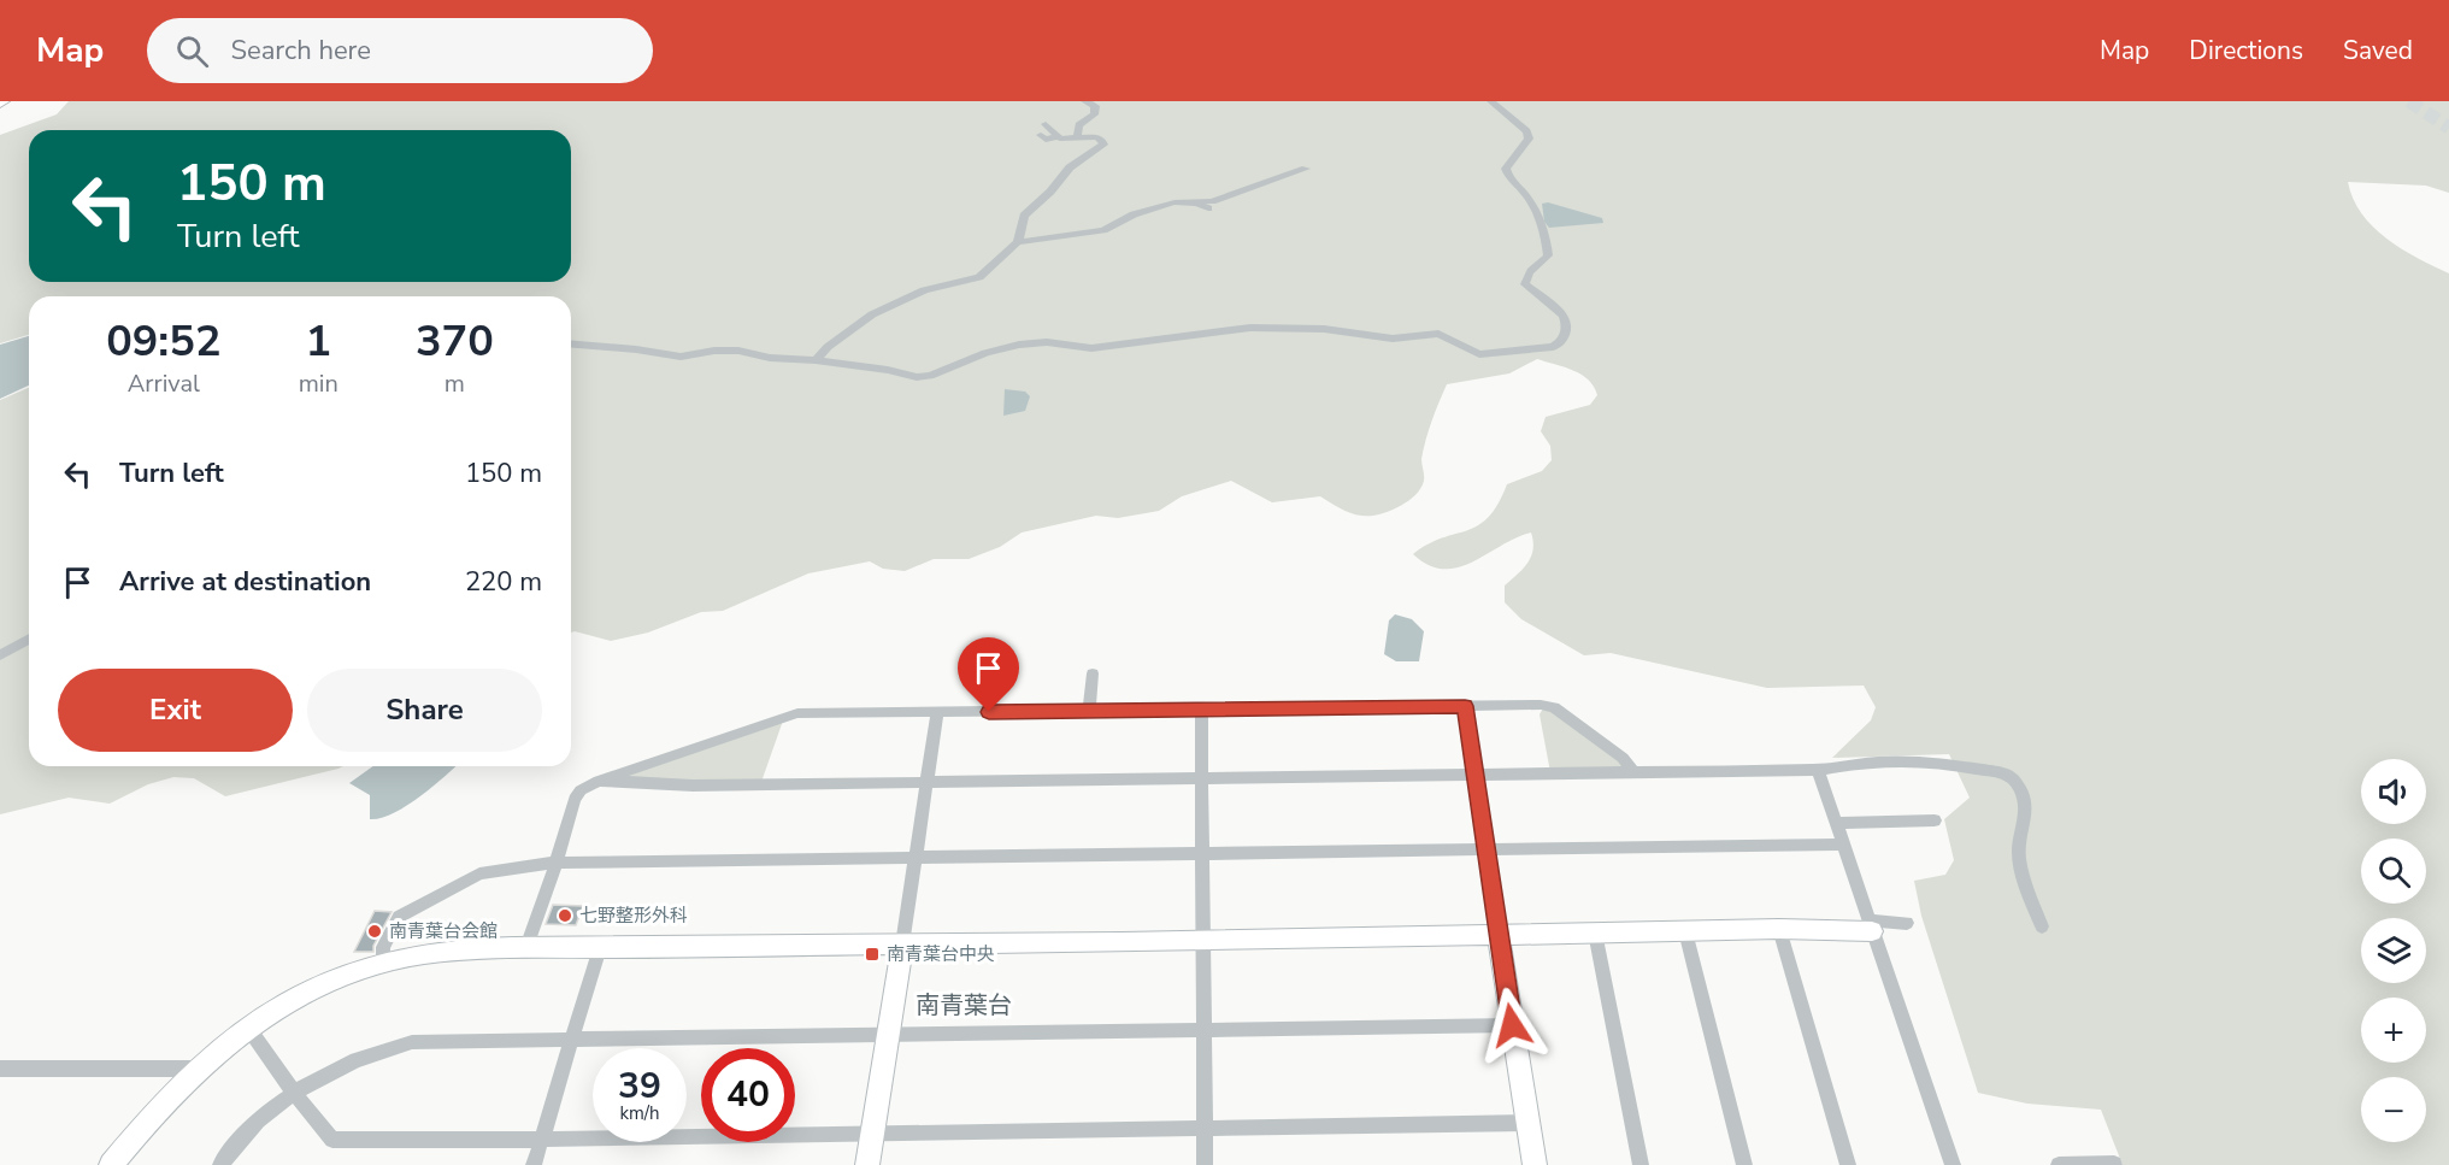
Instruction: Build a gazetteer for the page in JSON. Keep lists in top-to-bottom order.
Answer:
{
  "districts": ["南青葉台"],
  "places": {
    "other": ["七野整形外科", "南青葉台会館"],
    "transit": ["南青葉台中央"]
  },
  "page": {
    "header": "Map",
    "search": "Search here",
    "nav": ["Map", "Directions", "Saved"],
    "turn": ["150 m", "Turn left"],
    "eta": [
      "09:52",
      "Arrival",
      "1",
      "min",
      "370",
      "m"
    ],
    "list": [
      {
        "name": "Turn left",
        "value": "150 m"
      },
      {
        "name": "Arrive at destination",
        "value": "220 m"
      }
    ],
    "buttons": ["Exit", "Share"],
    "map_buttons": ["+", "−"],
    "speed": "39 km/h",
    "limit": "40"
  }
}
